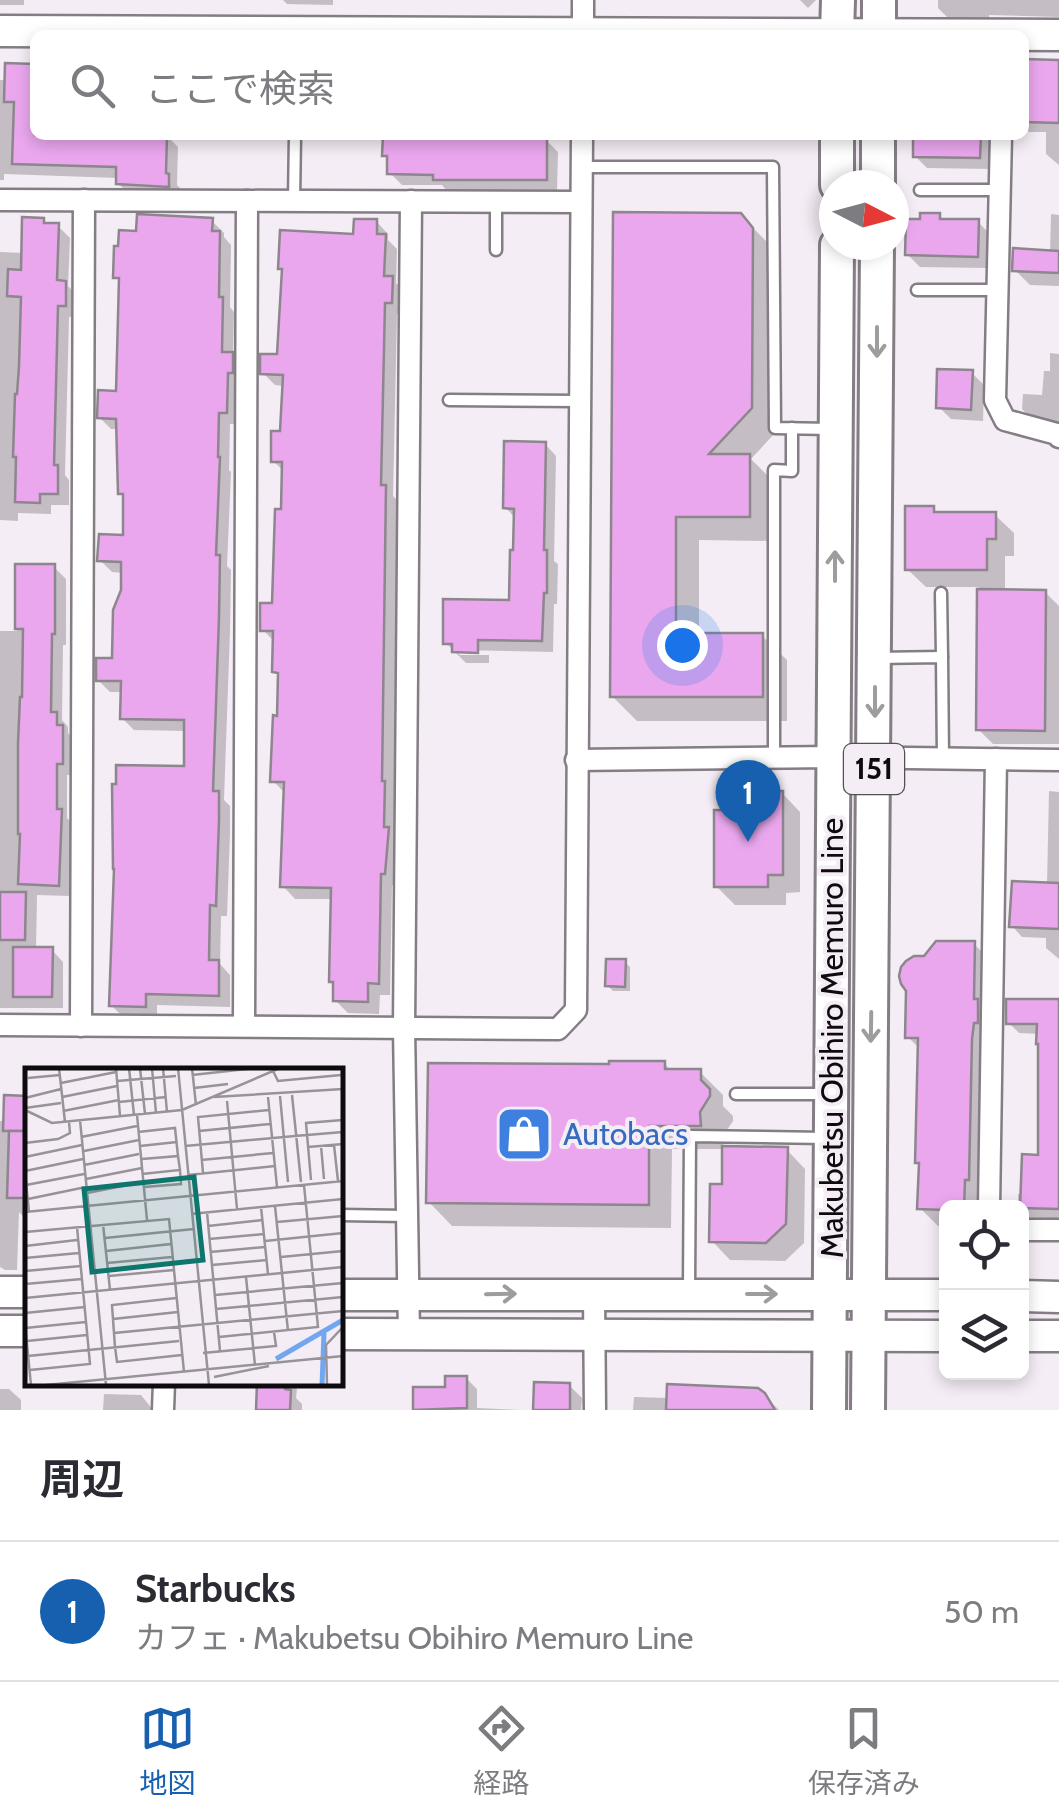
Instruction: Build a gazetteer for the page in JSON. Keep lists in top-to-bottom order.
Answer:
{
  "streets": {
    "main road": ["151", "Makubetsu Obihiro Memuro Line"]
  },
  "places": {
    "shop": ["Autobacs"]
  },
  "north": "right",
  "page": {
    "search": "ここで検索",
    "pins": "1",
    "heading": "周辺",
    "list": [
      {
        "mark": "1",
        "name": "Starbucks",
        "note": "カフェ · Makubetsu Obihiro Memuro Line",
        "value": "50 m"
      }
    ],
    "nav": ["地図", "経路", "保存済み"]
  }
}
